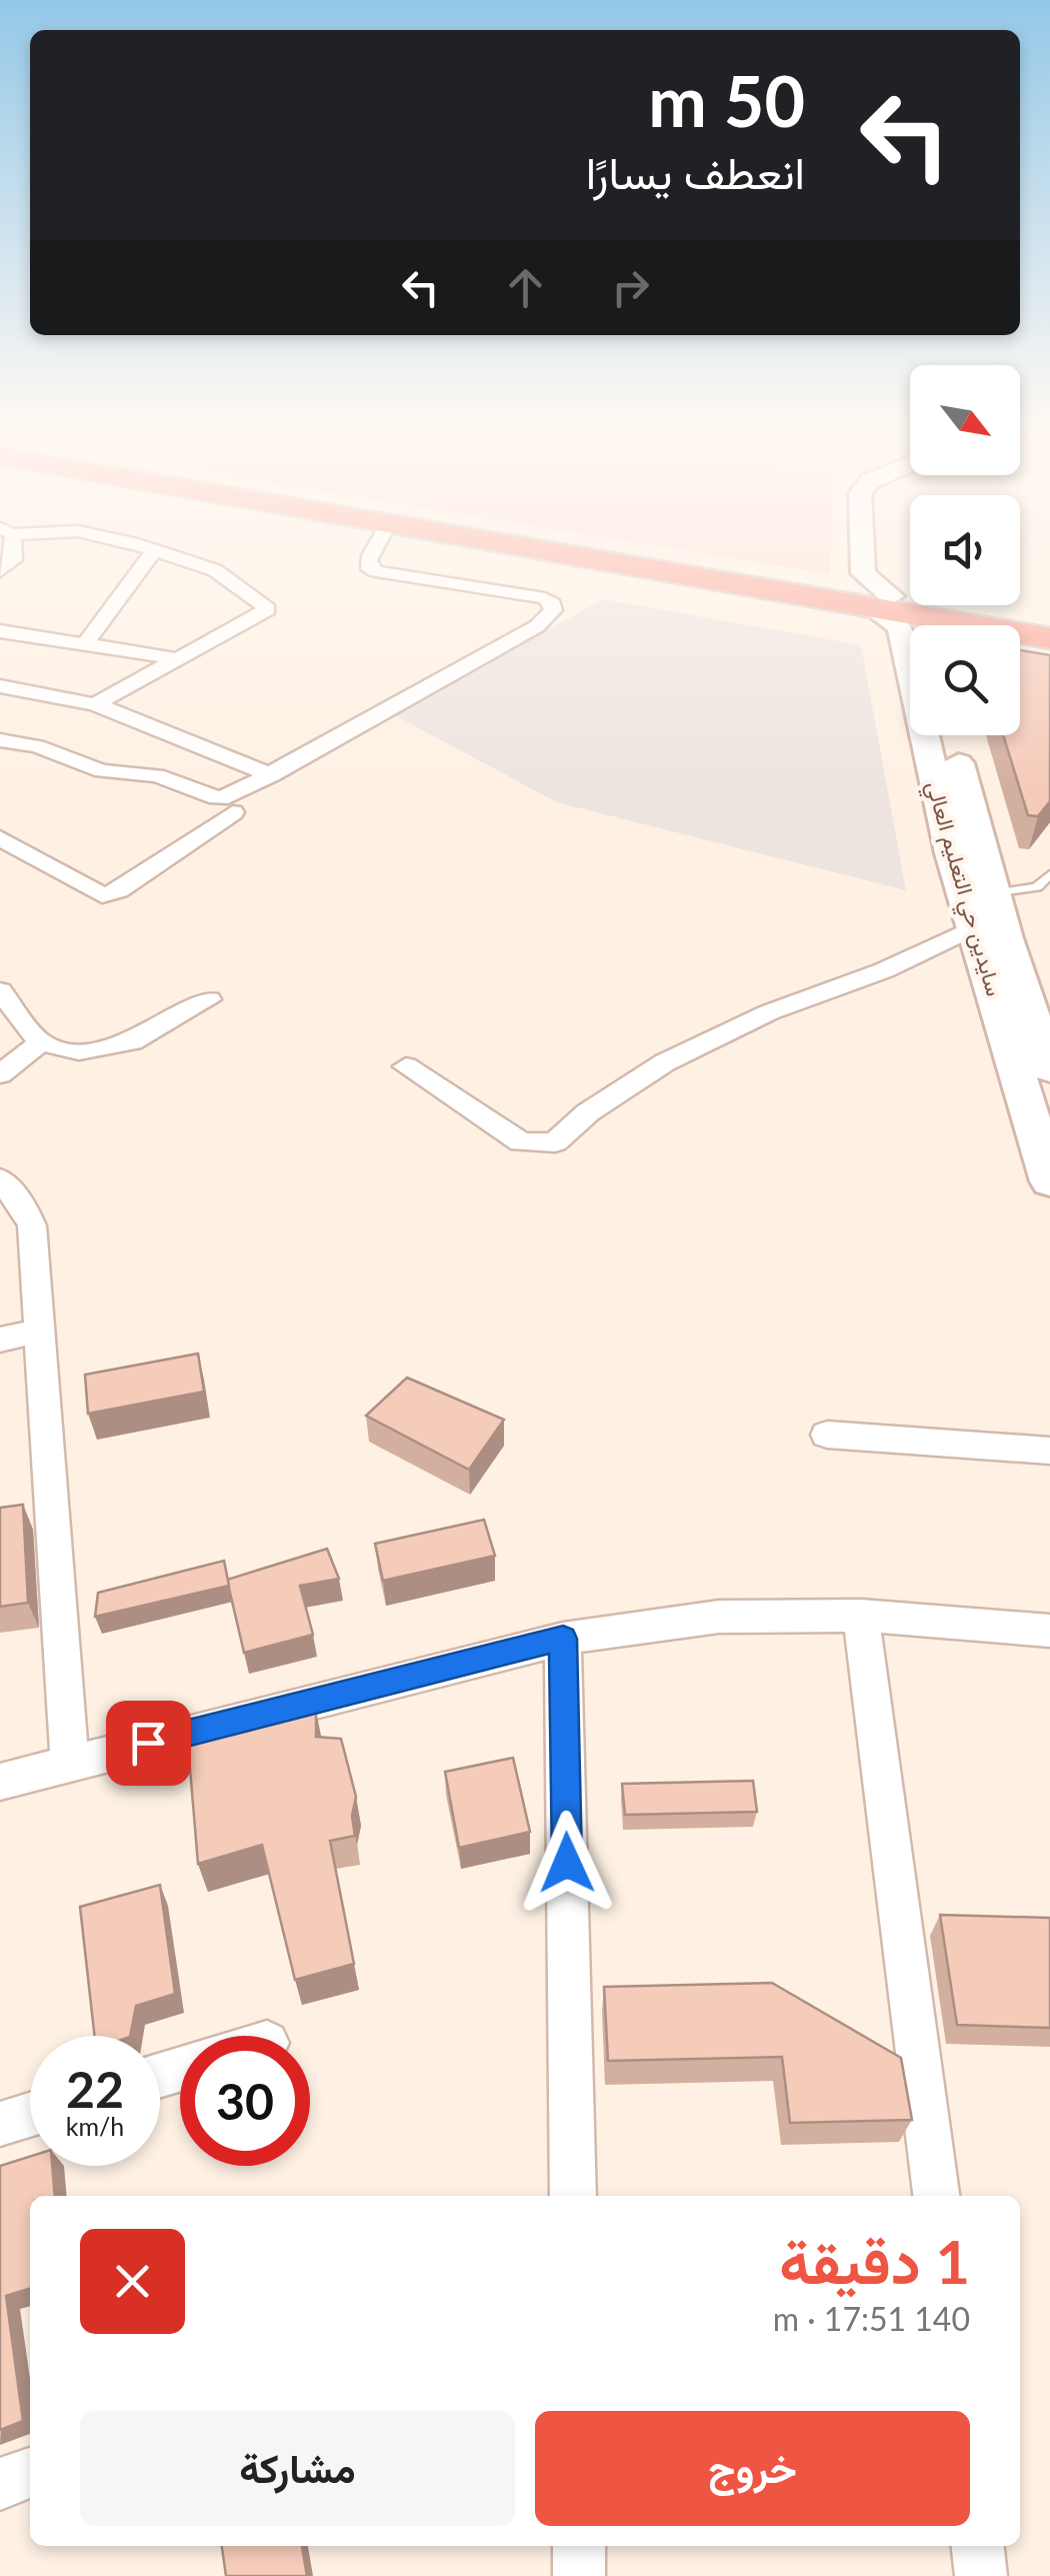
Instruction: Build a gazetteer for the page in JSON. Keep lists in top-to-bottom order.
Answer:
{
  "streets": {
    "main road": ["سايدين حي التعليم العالي"]
  },
  "north": "bottom right",
  "page": {
    "turn": ["50 m", "انعطف يسارًا"],
    "speed": "22 km/h",
    "limit": "30",
    "heading": ["1 دقيقة", "140 m · 17:51"],
    "buttons": ["خروج", "مشاركة"]
  }
}
